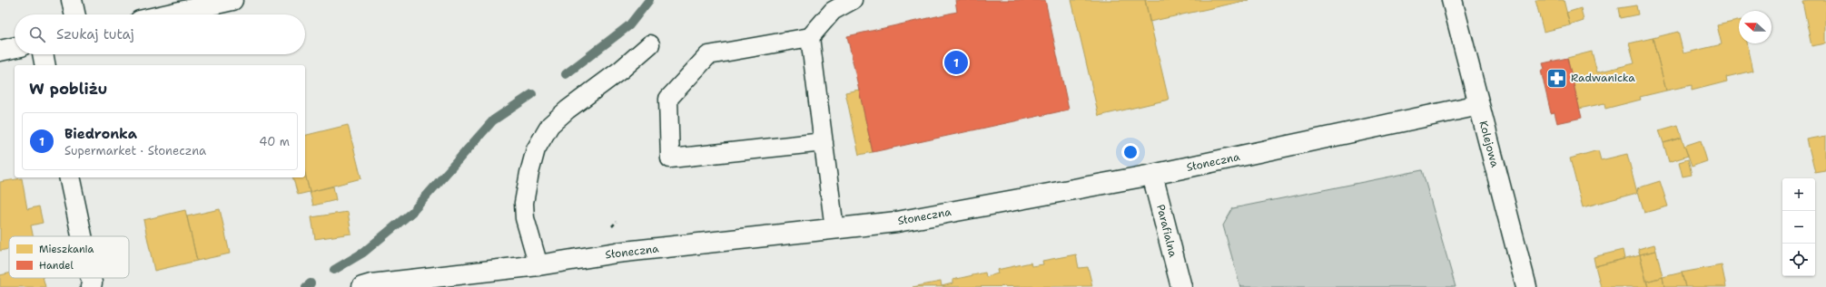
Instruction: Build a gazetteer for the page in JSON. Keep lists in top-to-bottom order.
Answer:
{
  "streets": {
    "street": ["Kolejowa", "Słoneczna", "Parafialna"]
  },
  "crossings": [
    ["Kolejowa", "Słoneczna"],
    ["Słoneczna", "Parafialna"]
  ],
  "places": {
    "pharmacy": ["Radwanicka"]
  },
  "legend": ["Mieszkania", "Handel"],
  "north": "left",
  "page": {
    "search": "Szukaj tutaj",
    "pins": "1",
    "heading": "W pobliżu",
    "list": [
      {
        "mark": "1",
        "name": "Biedronka",
        "note": "Supermarket · Słoneczna",
        "value": "40 m"
      }
    ],
    "map_buttons": ["+", "−"]
  }
}
